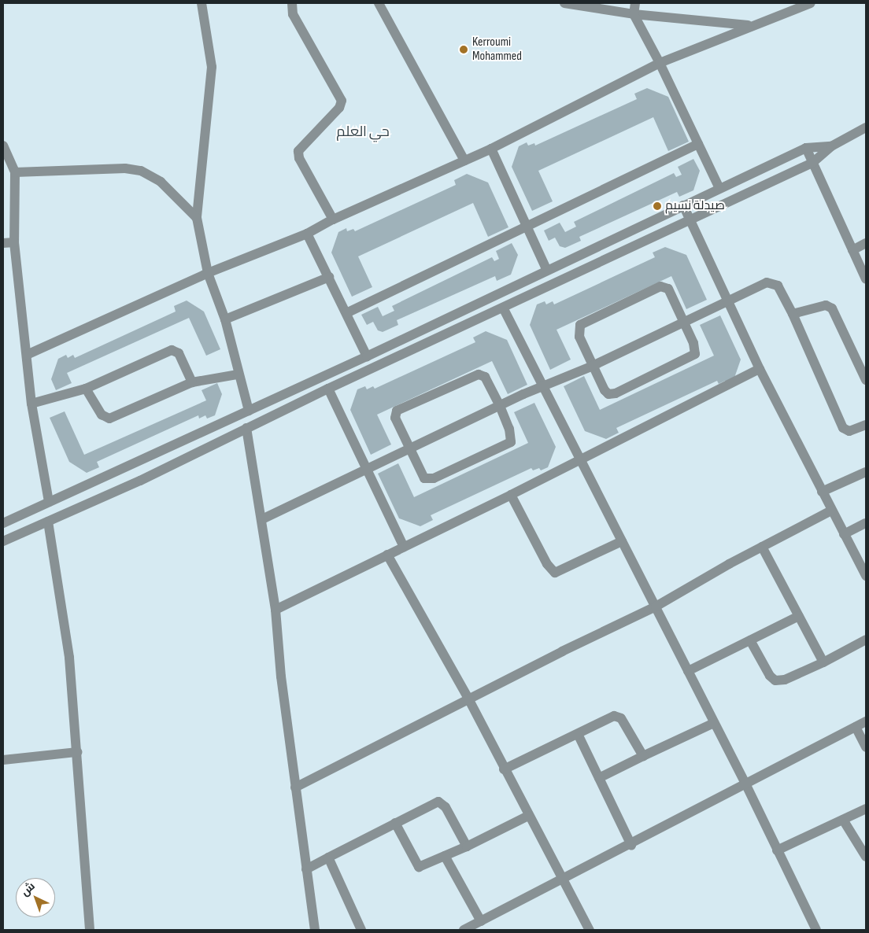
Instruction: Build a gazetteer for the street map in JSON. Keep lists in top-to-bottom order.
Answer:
{
  "districts": ["حي العلم"],
  "places": ["Kerroumi Mohammed", "صيدلة نسيم"],
  "north": "top left"
}
